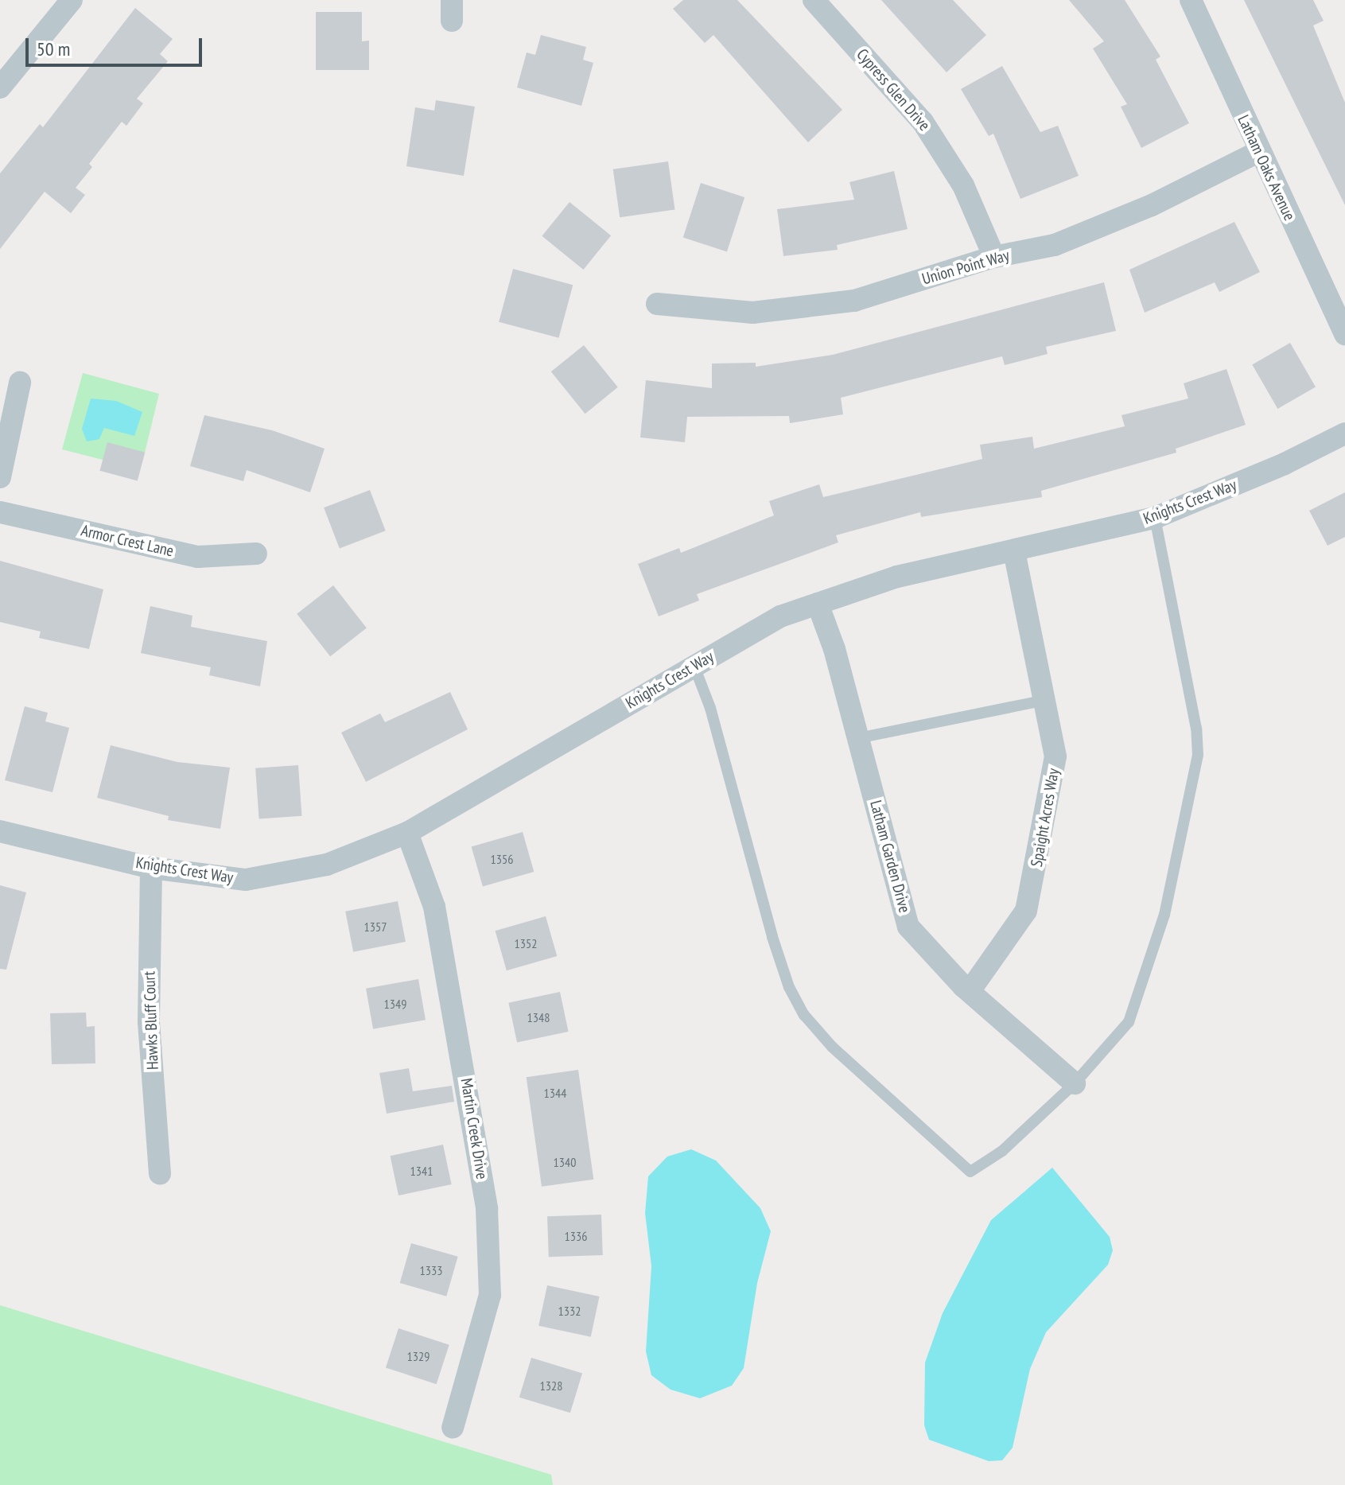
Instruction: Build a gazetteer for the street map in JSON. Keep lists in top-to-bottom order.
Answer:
{
  "streets": {
    "street": [
      "Cypress Glen Drive",
      "Latham Oaks Avenue",
      "Union Point Way",
      "Knights Crest Way",
      "Armor Crest Lane",
      "Spaight Acres Way",
      "Latham Garden Drive",
      "Hawks Bluff Court",
      "Martin Creek Drive"
    ]
  },
  "crossings": [
    ["Cypress Glen Drive", "Union Point Way"],
    ["Latham Oaks Avenue", "Union Point Way"],
    ["Knights Crest Way", "Spaight Acres Way"],
    ["Knights Crest Way", "Latham Garden Drive"],
    ["Knights Crest Way", "Hawks Bluff Court"],
    ["Knights Crest Way", "Martin Creek Drive"],
    ["Spaight Acres Way", "Latham Garden Drive"]
  ],
  "house_numbers": [
    "1356",
    "1357",
    "1352",
    "1349",
    "1348",
    "1344",
    "1340",
    "1341",
    "1336",
    "1333",
    "1332",
    "1329",
    "1328"
  ],
  "scale_bar": "50 m"
}
